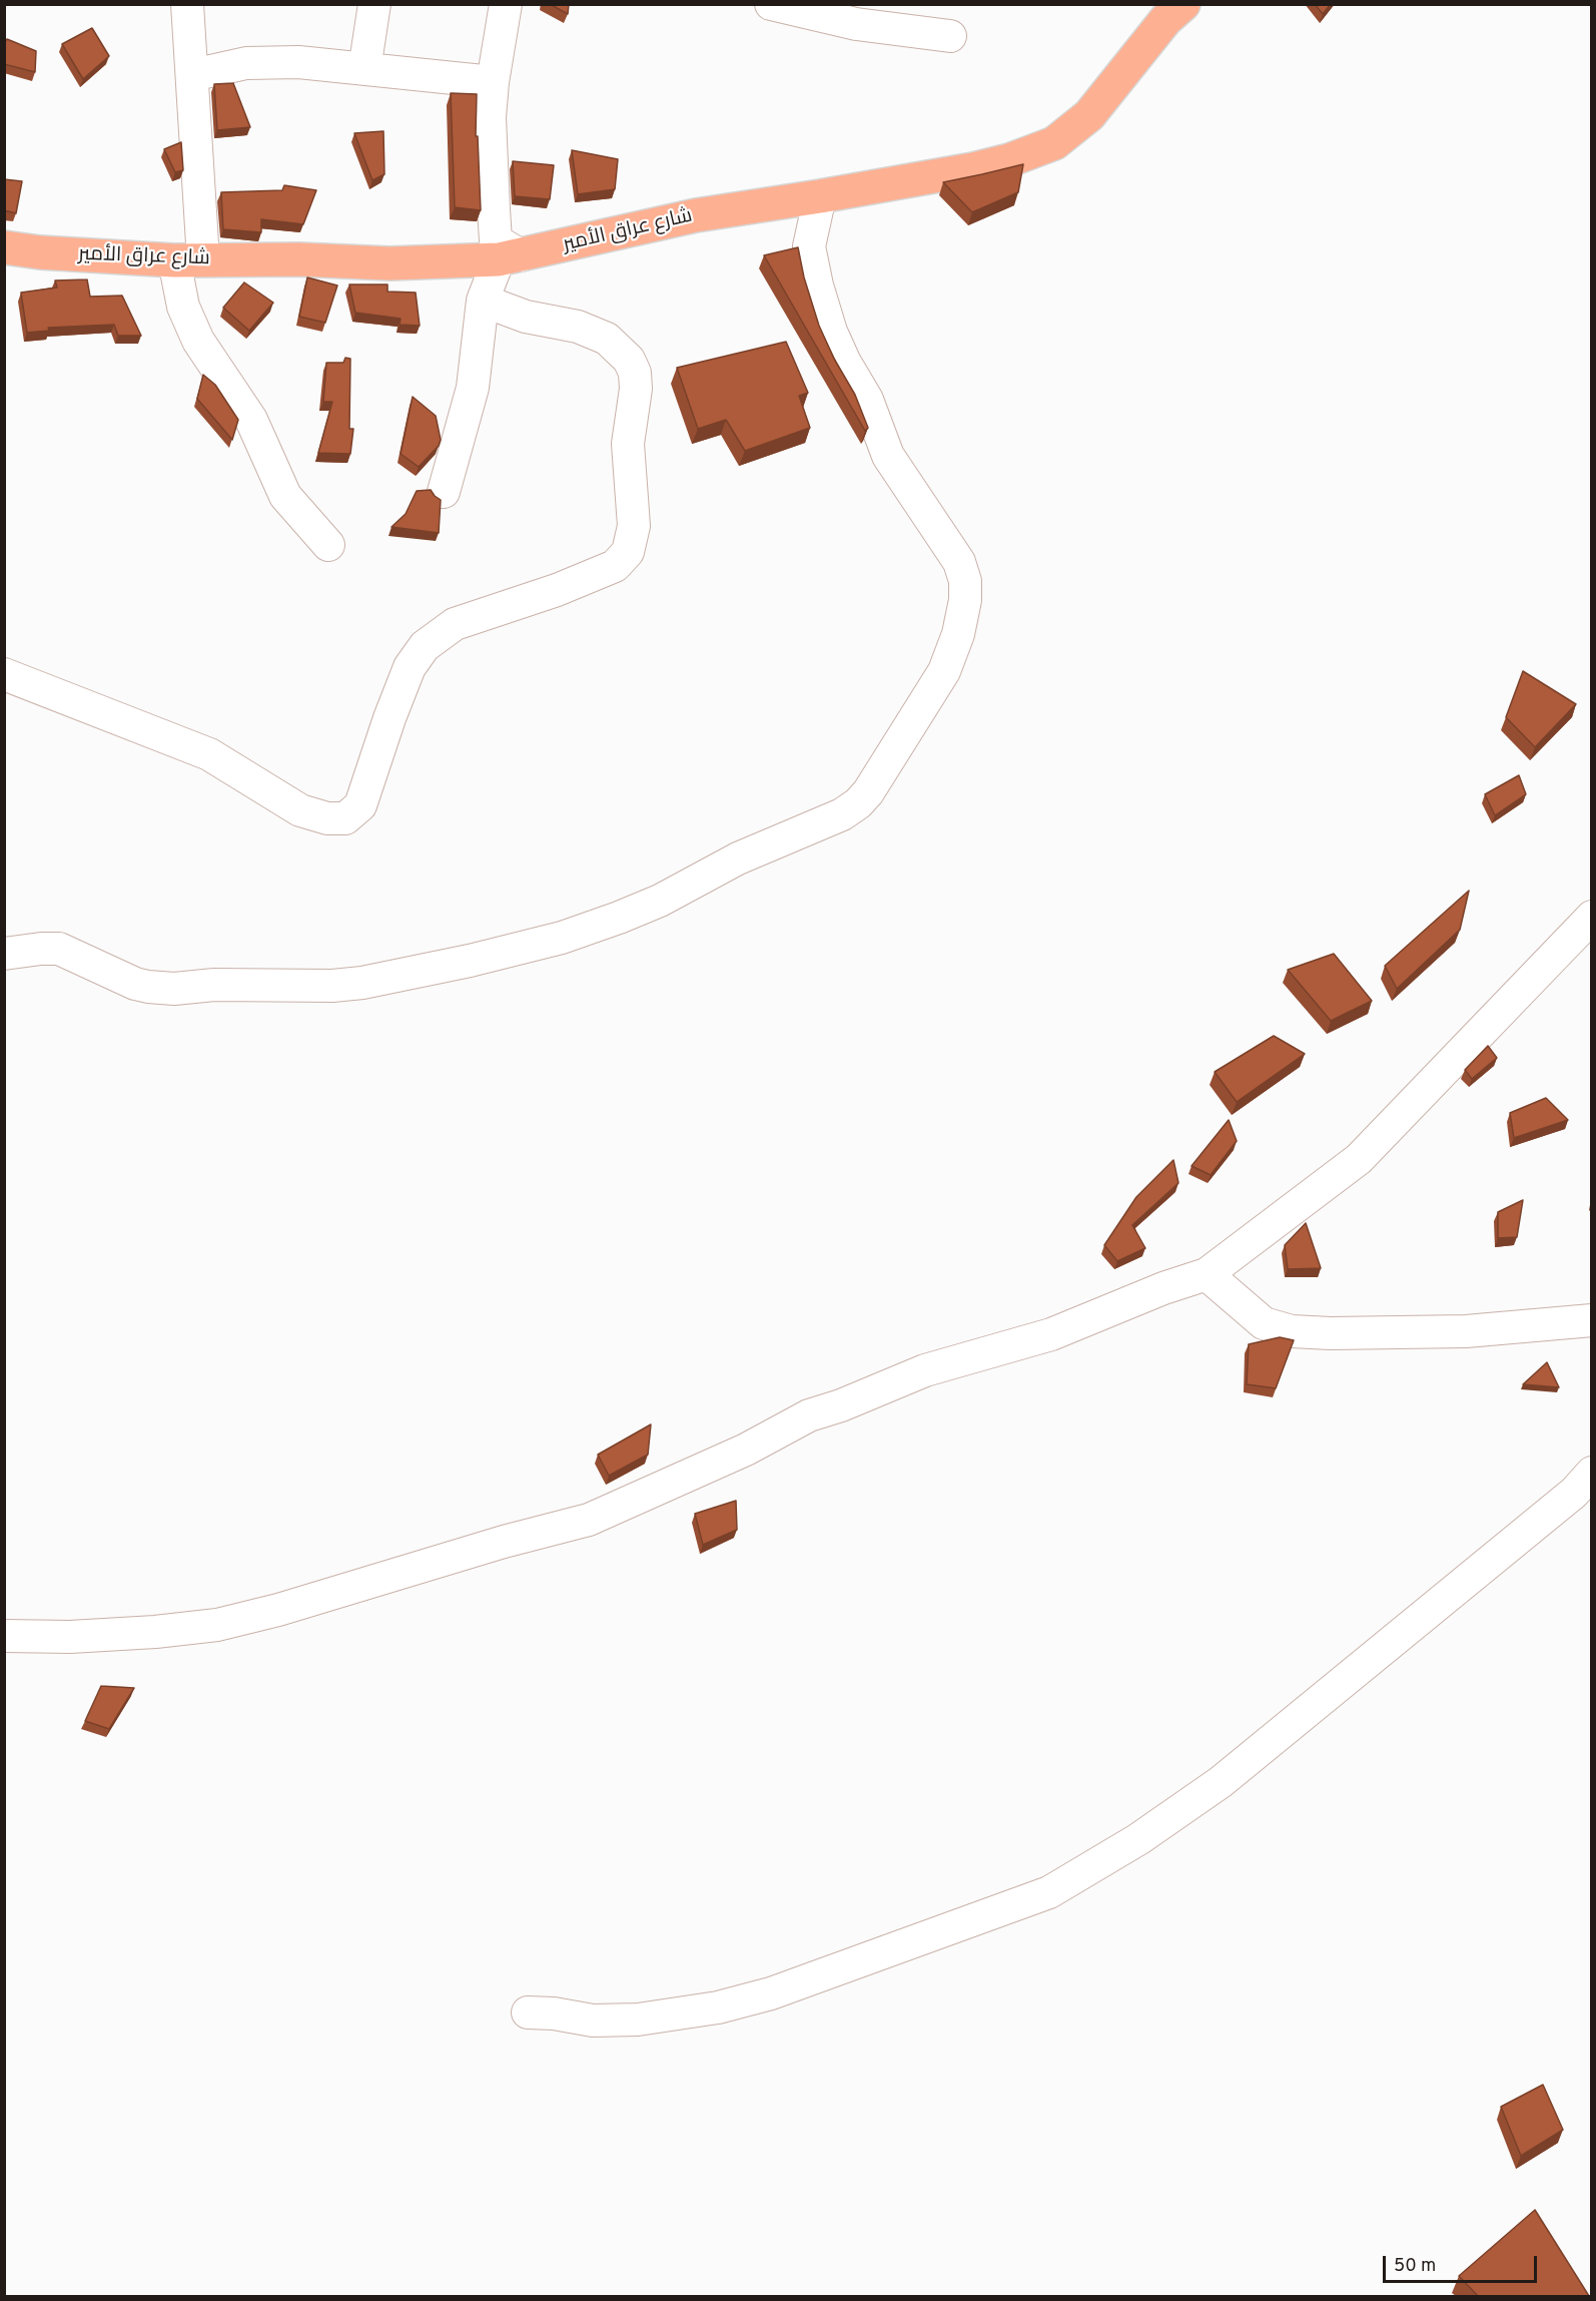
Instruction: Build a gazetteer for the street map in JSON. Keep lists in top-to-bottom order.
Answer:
{
  "streets": {
    "main road": ["شارع عراق الأمير"]
  },
  "scale_bar": "50 m"
}
